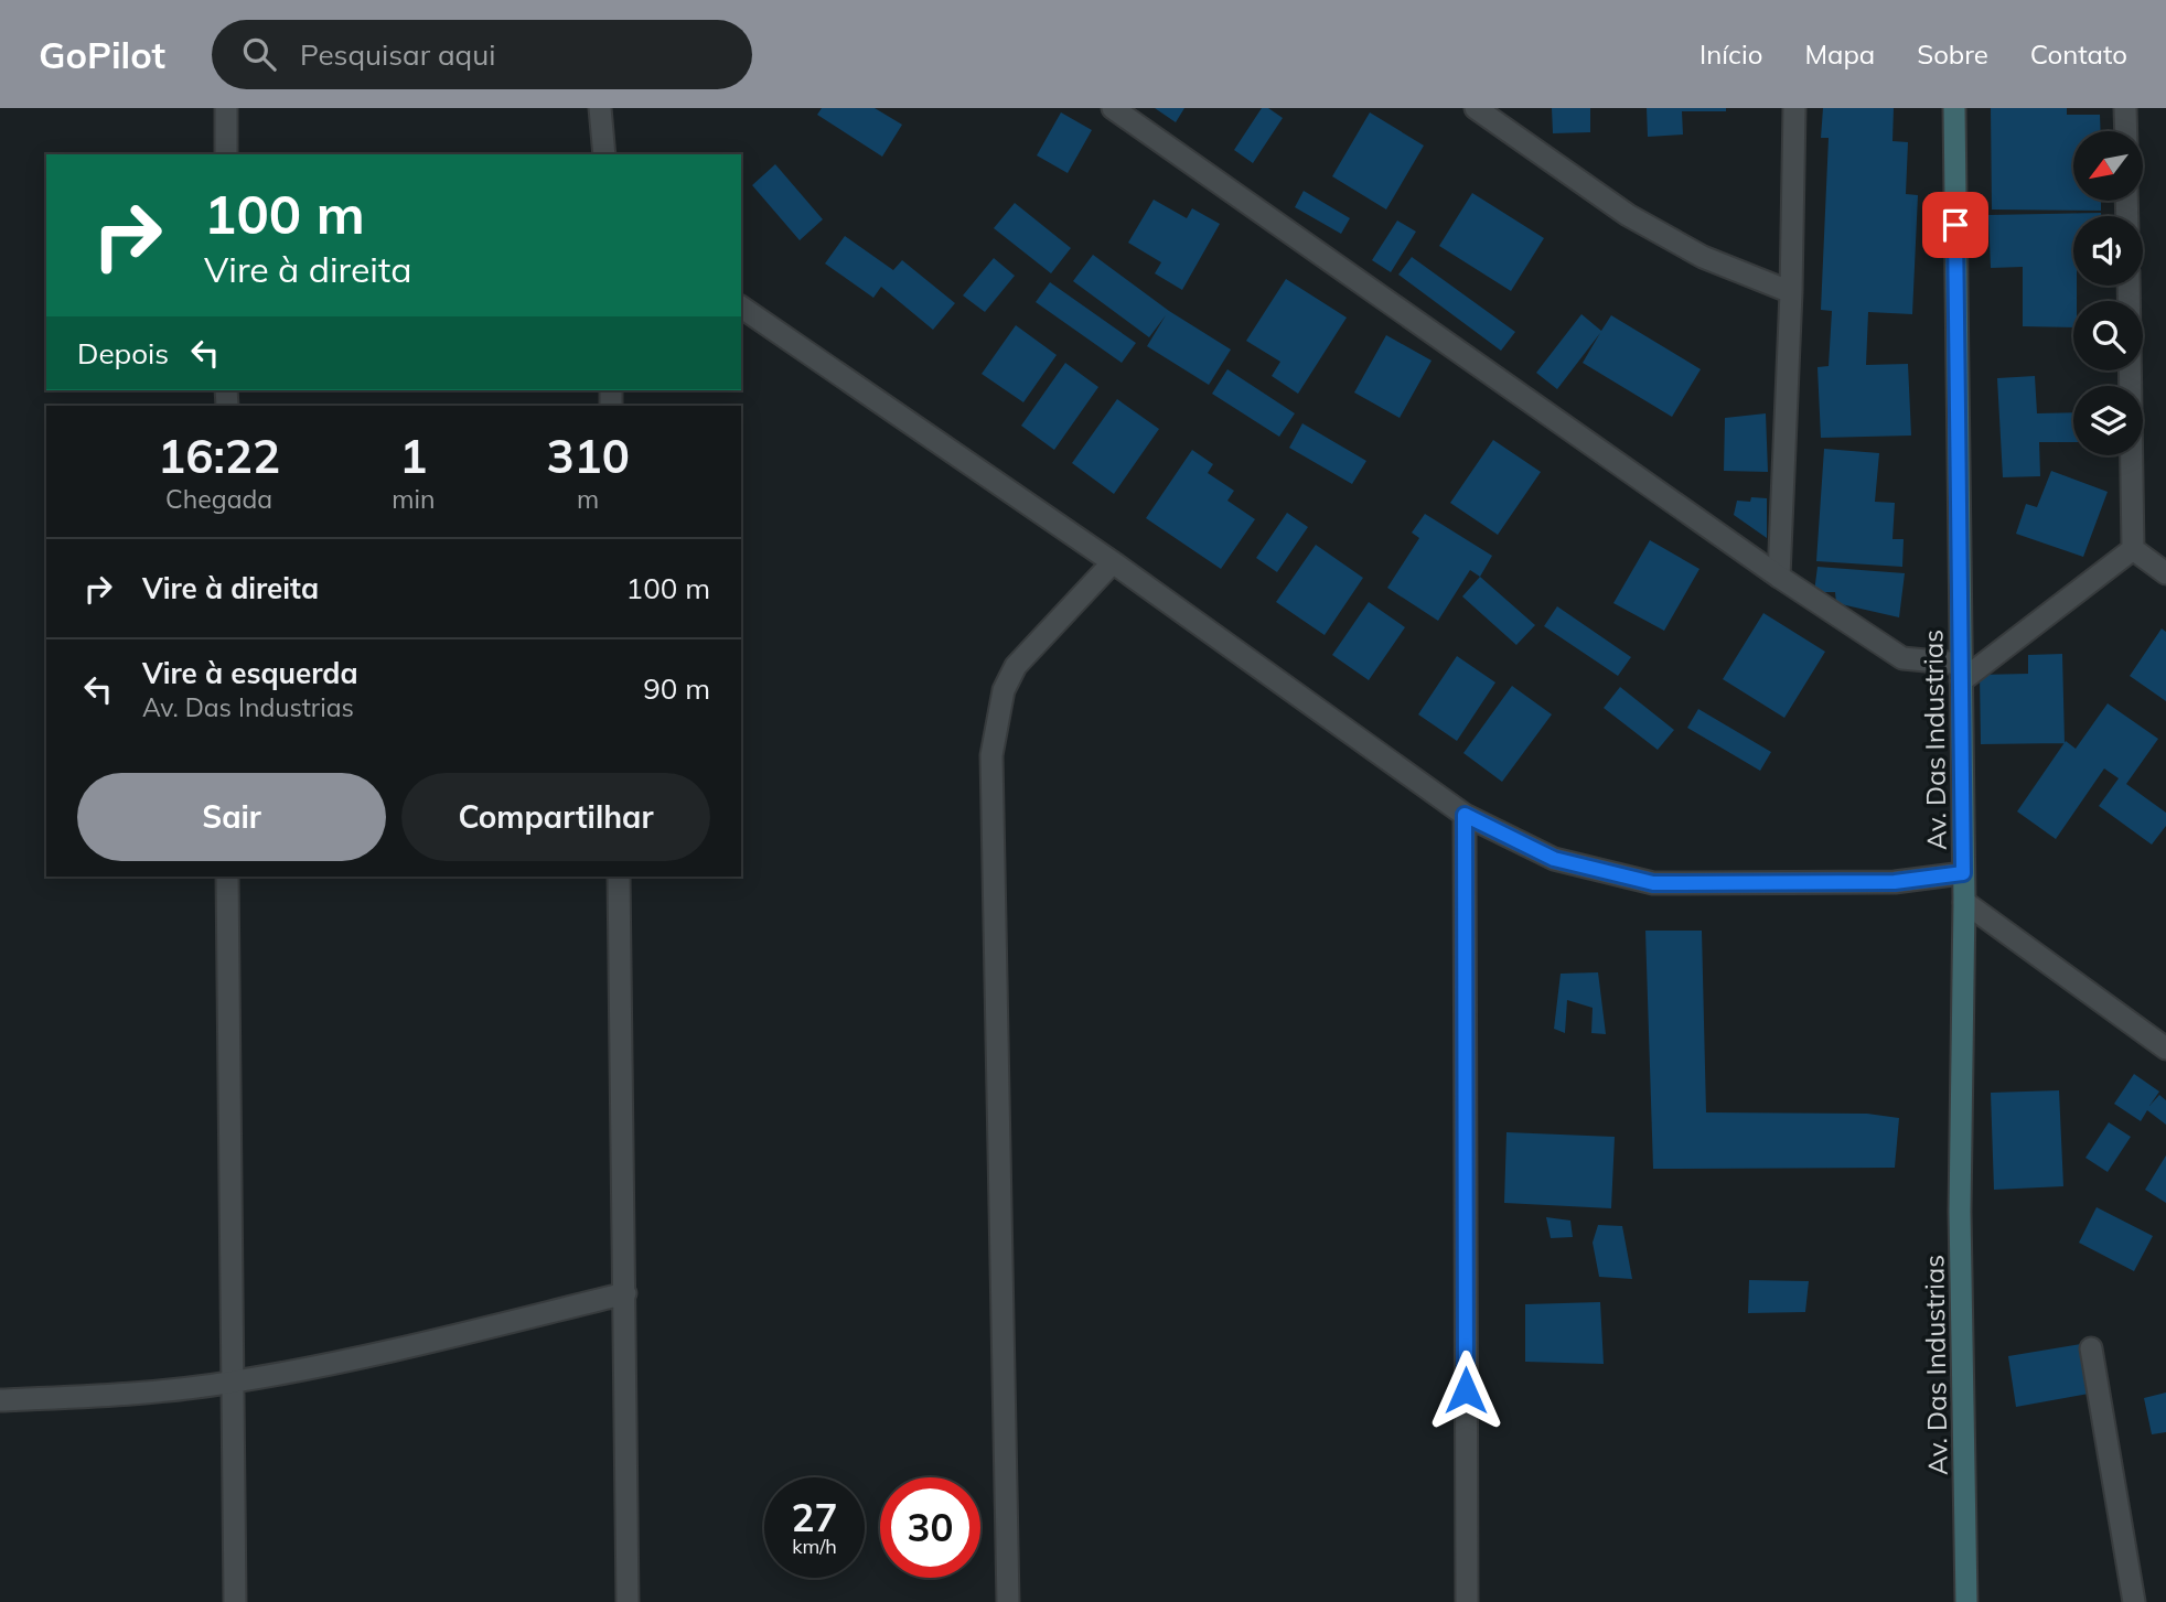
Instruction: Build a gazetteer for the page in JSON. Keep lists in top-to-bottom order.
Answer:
{
  "streets": {
    "main road": ["Av. Das Industrias"]
  },
  "north": "bottom left",
  "page": {
    "header": "GoPilot",
    "search": "Pesquisar aqui",
    "nav": [
      "Início",
      "Mapa",
      "Sobre",
      "Contato"
    ],
    "turn": ["100 m", "Vire à direita"],
    "then": "Depois",
    "eta": [
      "16:22",
      "Chegada",
      "1",
      "min",
      "310",
      "m"
    ],
    "list": [
      {
        "name": "Vire à direita",
        "value": "100 m"
      },
      {
        "name": "Vire à esquerda",
        "note": "Av. Das Industrias",
        "value": "90 m"
      }
    ],
    "buttons": ["Sair", "Compartilhar"],
    "speed": "27 km/h",
    "limit": "30"
  }
}
